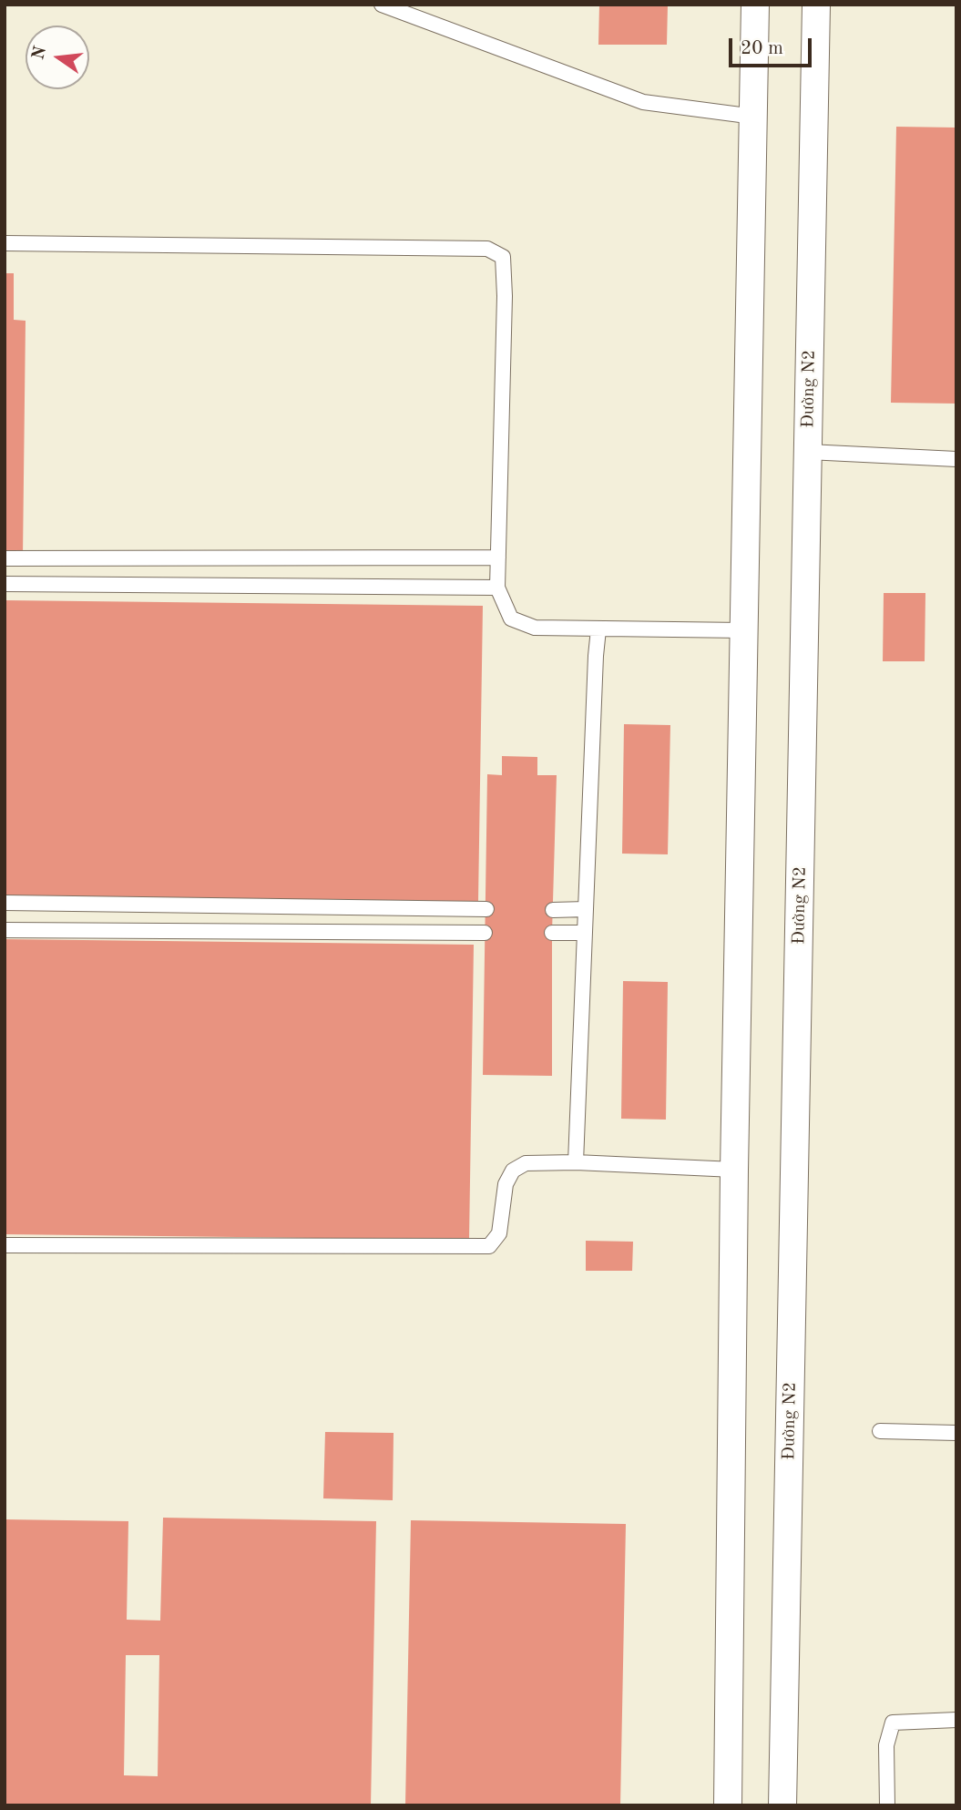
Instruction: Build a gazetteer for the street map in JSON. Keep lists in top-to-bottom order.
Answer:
{
  "streets": {
    "street": ["Đường N2"]
  },
  "scale_bar": "20 m",
  "north": "left"
}
